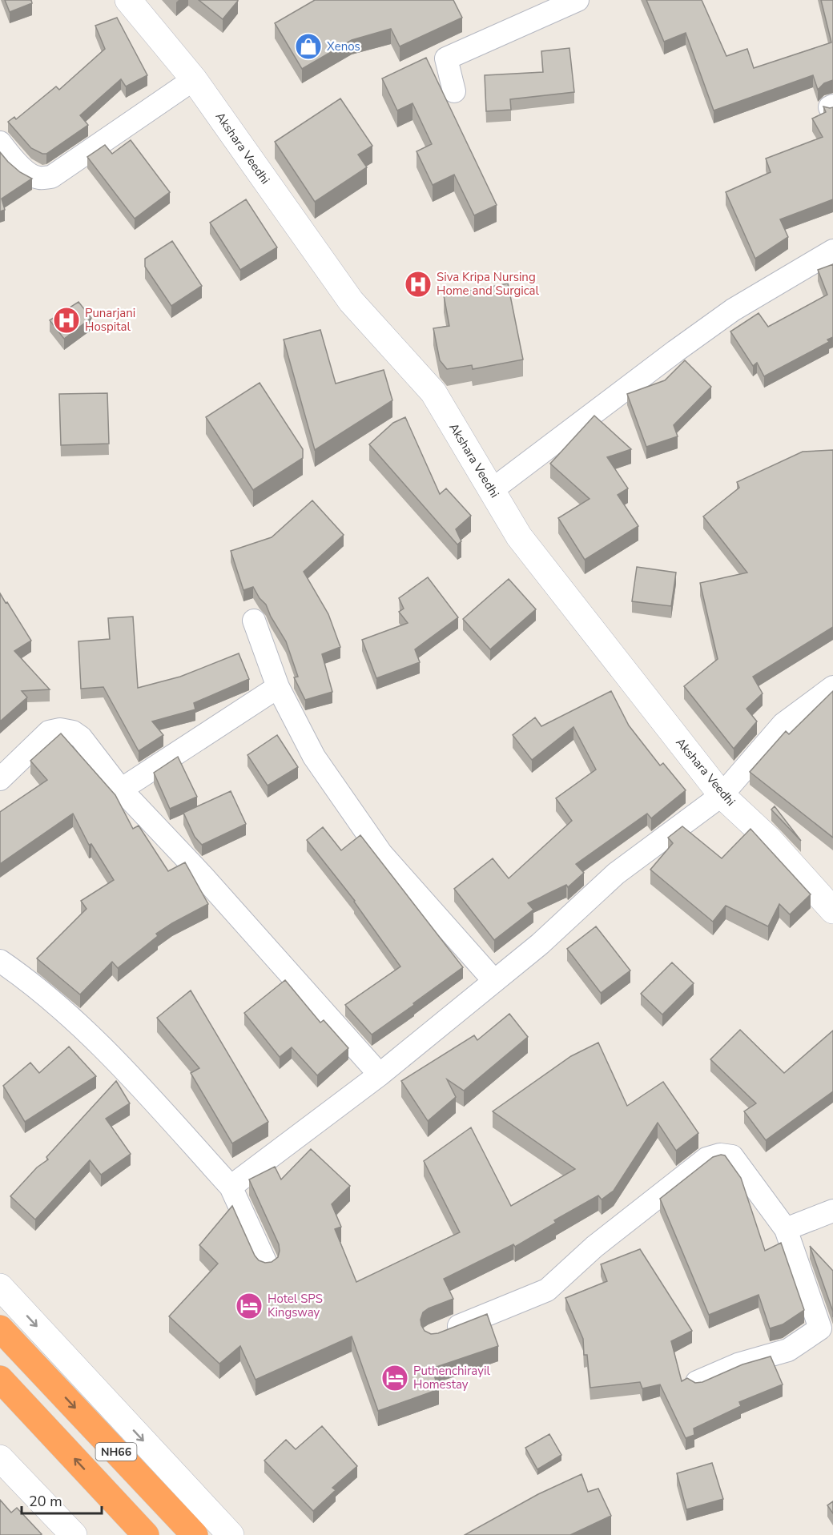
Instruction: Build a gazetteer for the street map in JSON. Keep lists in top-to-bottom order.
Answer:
{
  "streets": {
    "highway": ["NH66"],
    "street": ["Akshara Veedhi"]
  },
  "places": {
    "shop": ["Xenos"],
    "hospital": ["Siva Kripa Nursing Home and Surgical", "Punarjani Hospital"],
    "hotel": ["Hotel SPS Kingsway", "Puthenchirayil Homestay"]
  },
  "scale_bar": "20 m"
}
